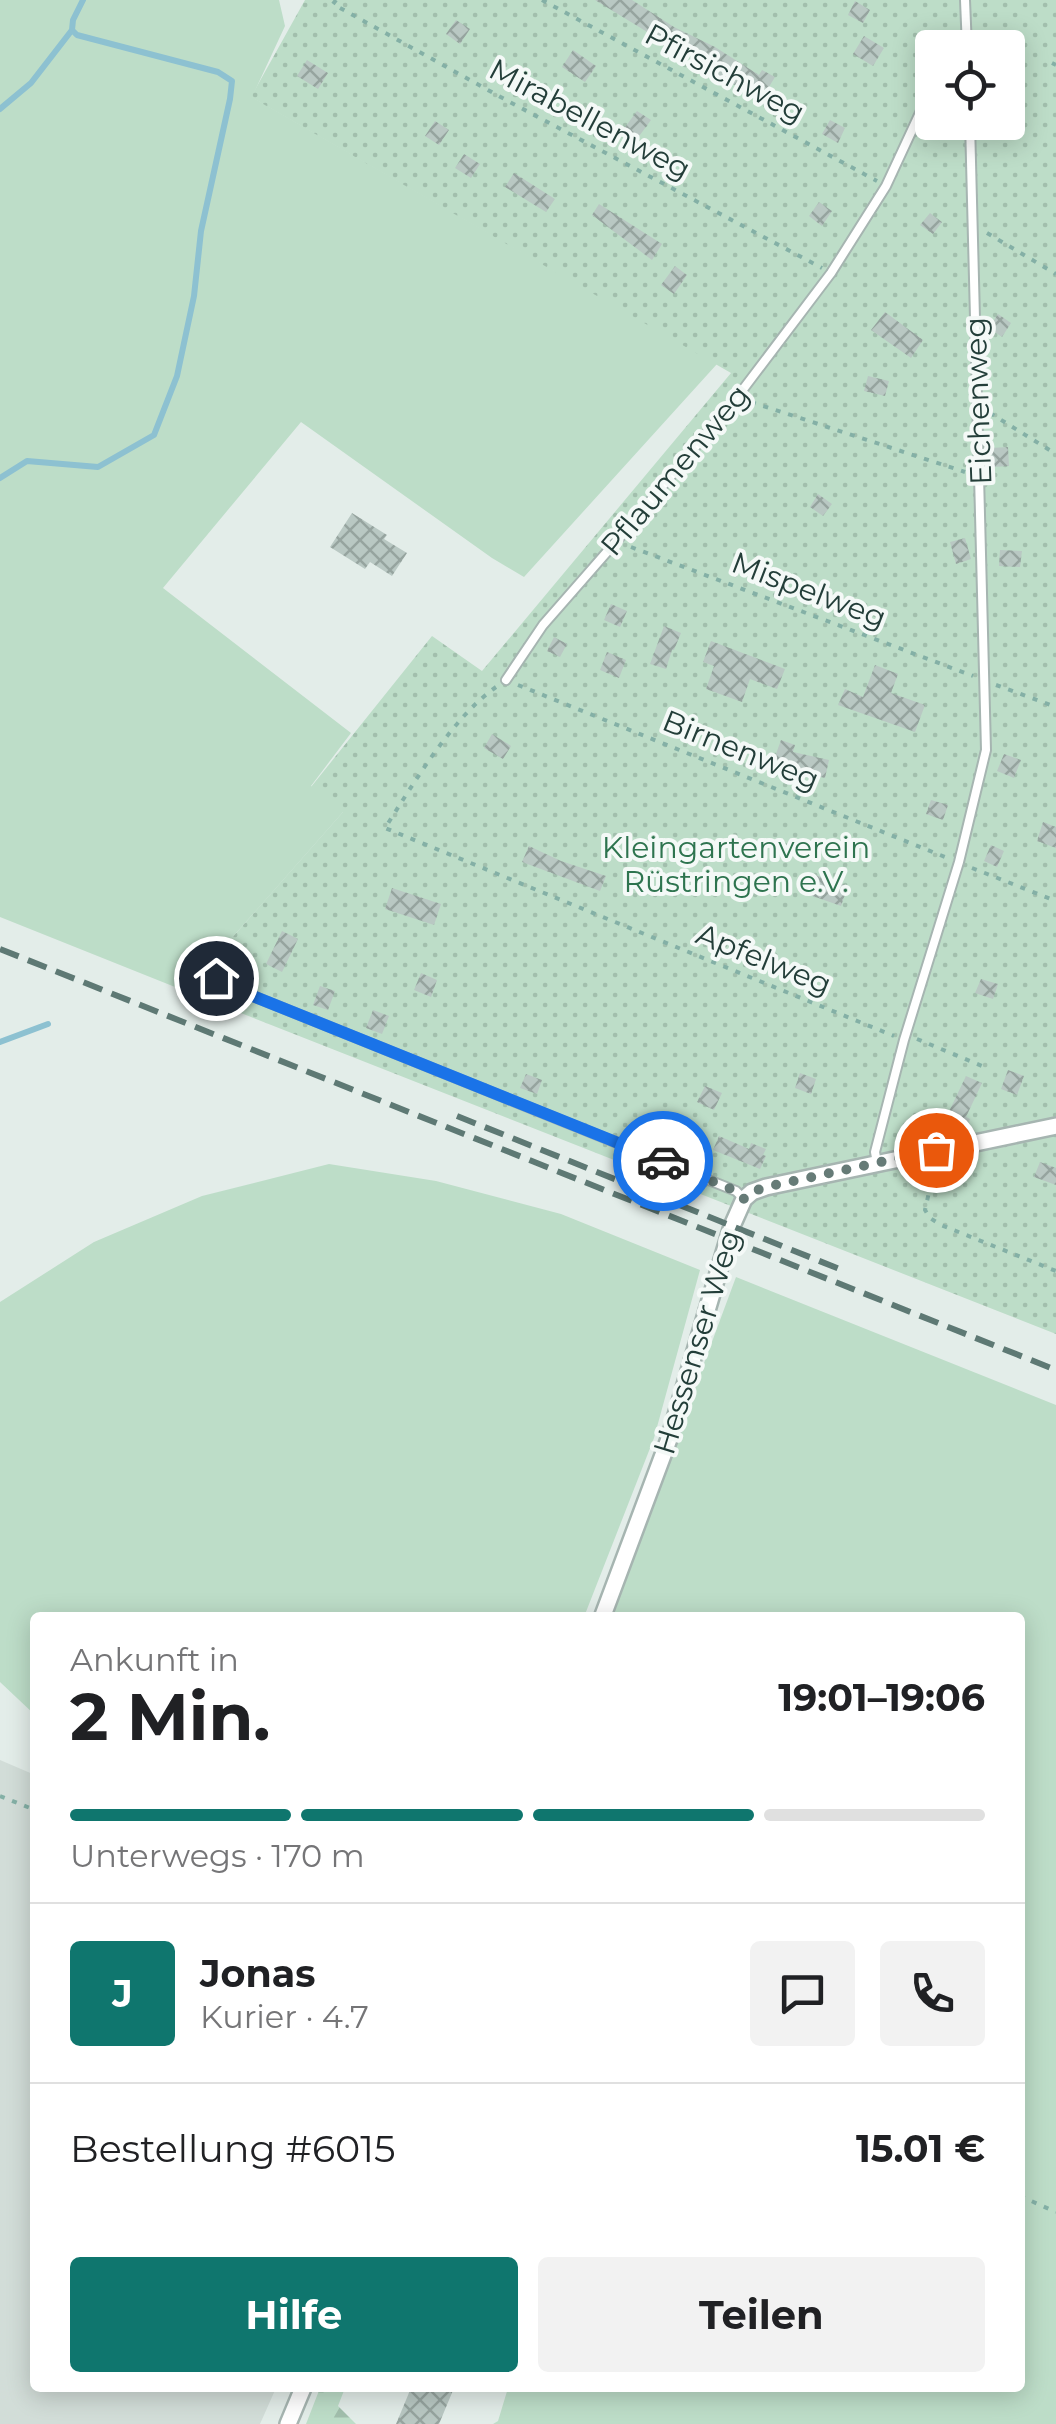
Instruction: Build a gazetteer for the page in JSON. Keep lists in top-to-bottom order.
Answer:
{
  "streets": {
    "street": ["Hessenser Weg"],
    "lane": ["Eichenweg", "Pflaumenweg"],
    "path": [
      "Pfirsichweg",
      "Mirabellenweg",
      "Mispelweg",
      "Birnenweg",
      "Apfelweg"
    ]
  },
  "crossings": [
    ["Pfirsichweg", "Pflaumenweg"],
    ["Mirabellenweg", "Pflaumenweg"],
    ["Eichenweg", "Mispelweg"],
    ["Eichenweg", "Birnenweg"],
    ["Eichenweg", "Apfelweg"],
    ["Eichenweg", "Hessenser Weg"],
    ["Pflaumenweg", "Mispelweg"],
    ["Pflaumenweg", "Birnenweg"],
    ["Pflaumenweg", "Apfelweg"],
    ["Birnenweg", "Apfelweg"]
  ],
  "parks": ["Kleingartenverein Rüstringen e.V."],
  "page": {
    "heading": ["2 Min.", "Ankunft in", "19:01–19:06"],
    "panel": [
      "Jonas",
      "Kurier · 4.7",
      "Bestellung #6015",
      "15.01 €"
    ],
    "bar": "Unterwegs · 170 m",
    "round": "J",
    "buttons": ["Hilfe", "Teilen"]
  }
}
